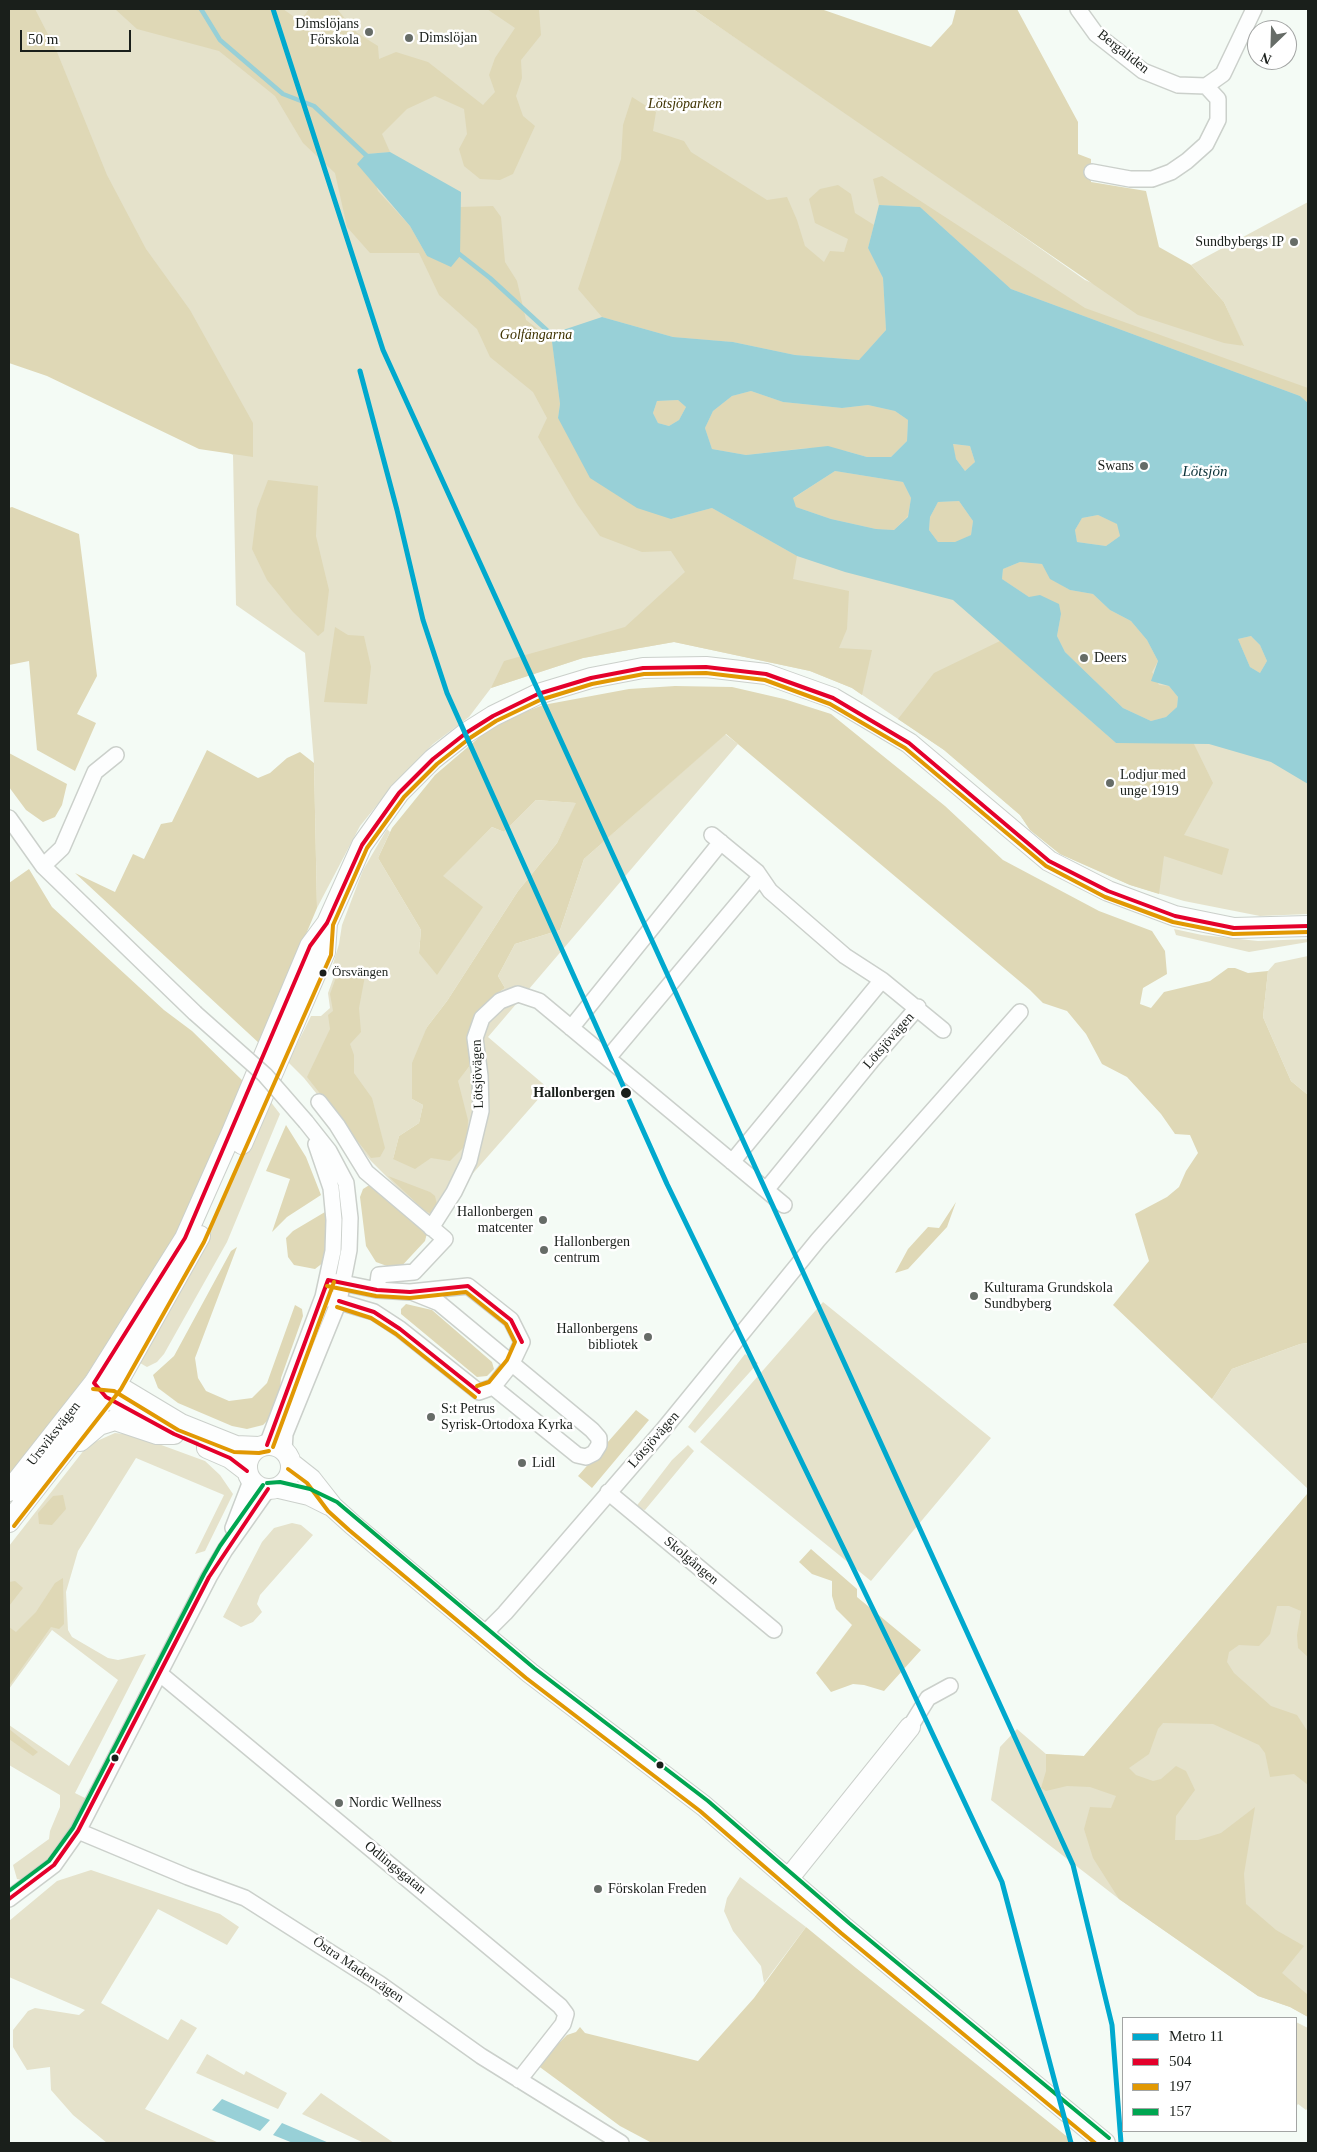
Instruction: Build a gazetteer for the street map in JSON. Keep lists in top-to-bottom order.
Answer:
{
  "streets": {
    "street": [
      "Bergaliden",
      "Lötsjövägen",
      "Ursviksvägen",
      "Skolgången",
      "Odlingsgatan",
      "Östra Madenvägen"
    ]
  },
  "crossings": [
    ["Lötsjövägen", "Skolgången"],
    ["Odlingsgatan", "Östra Madenvägen"]
  ],
  "water": ["Lötsjön"],
  "parks": ["Lötsjöparken", "Golfängarna"],
  "places": [
    "Dimslöjans Förskola",
    "Dimslöjan",
    "Sundbybergs IP",
    "Swans",
    "Deers",
    "Lodjur med unge 1919",
    "Örsvängen",
    "Hallonbergen",
    "Hallonbergen matcenter",
    "Hallonbergen centrum",
    "Kulturama Grundskola Sundbyberg",
    "Hallonbergens bibliotek",
    "S:t Petrus Syrisk-Ortodoxa Kyrka",
    "Lidl",
    "Nordic Wellness",
    "Förskolan Freden"
  ],
  "lines": [
    "metro line 11",
    "transit line 504",
    "transit line 197",
    "transit line 157"
  ],
  "legend": [
    "Metro 11",
    "504",
    "197",
    "157"
  ],
  "scale_bar": "50 m",
  "north": "bottom left"
}
